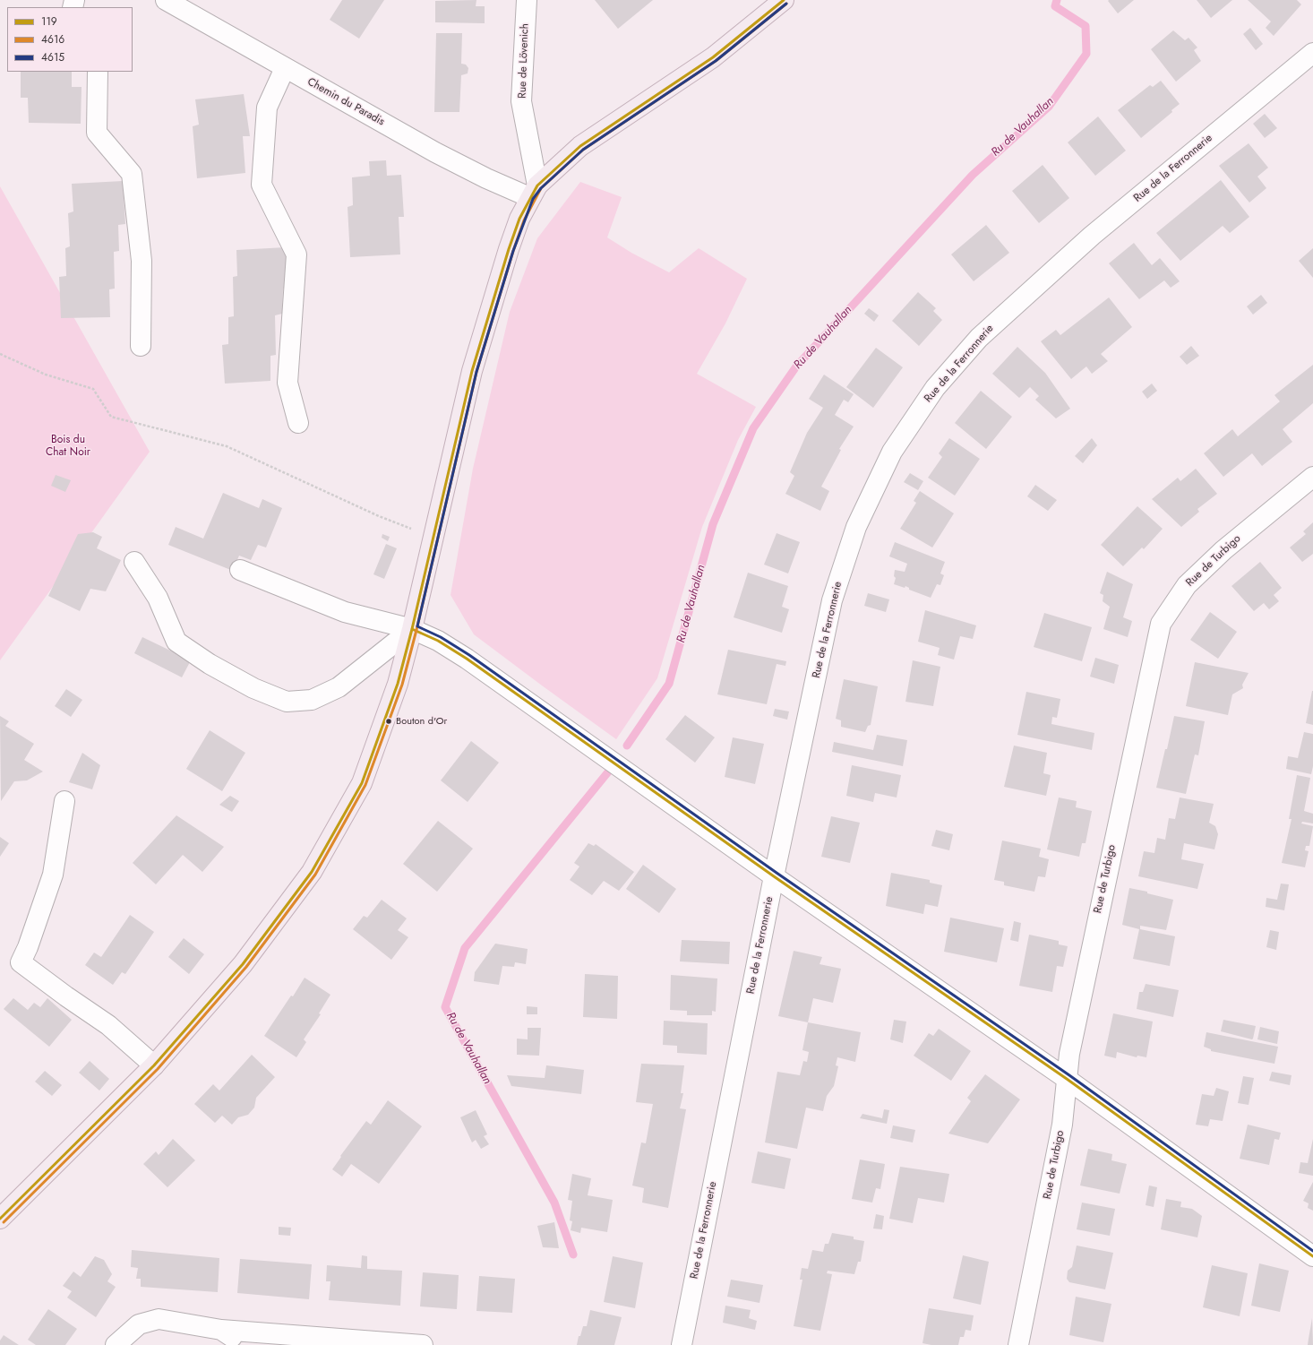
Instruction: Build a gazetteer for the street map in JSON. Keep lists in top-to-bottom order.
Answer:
{
  "streets": {
    "street": [
      "Rue de Lövenich",
      "Chemin du Paradis",
      "Rue de la Ferronnerie",
      "Rue de Turbigo"
    ]
  },
  "crossings": [
    ["Rue de Lövenich", "Chemin du Paradis"]
  ],
  "water": ["Ru de Vauhallan"],
  "parks": ["Bois du Chat Noir"],
  "places": ["Bouton d'Or"],
  "lines": ["transit line 119", "transit line 4616", "transit line 4615"],
  "legend": ["119", "4616", "4615"]
}
